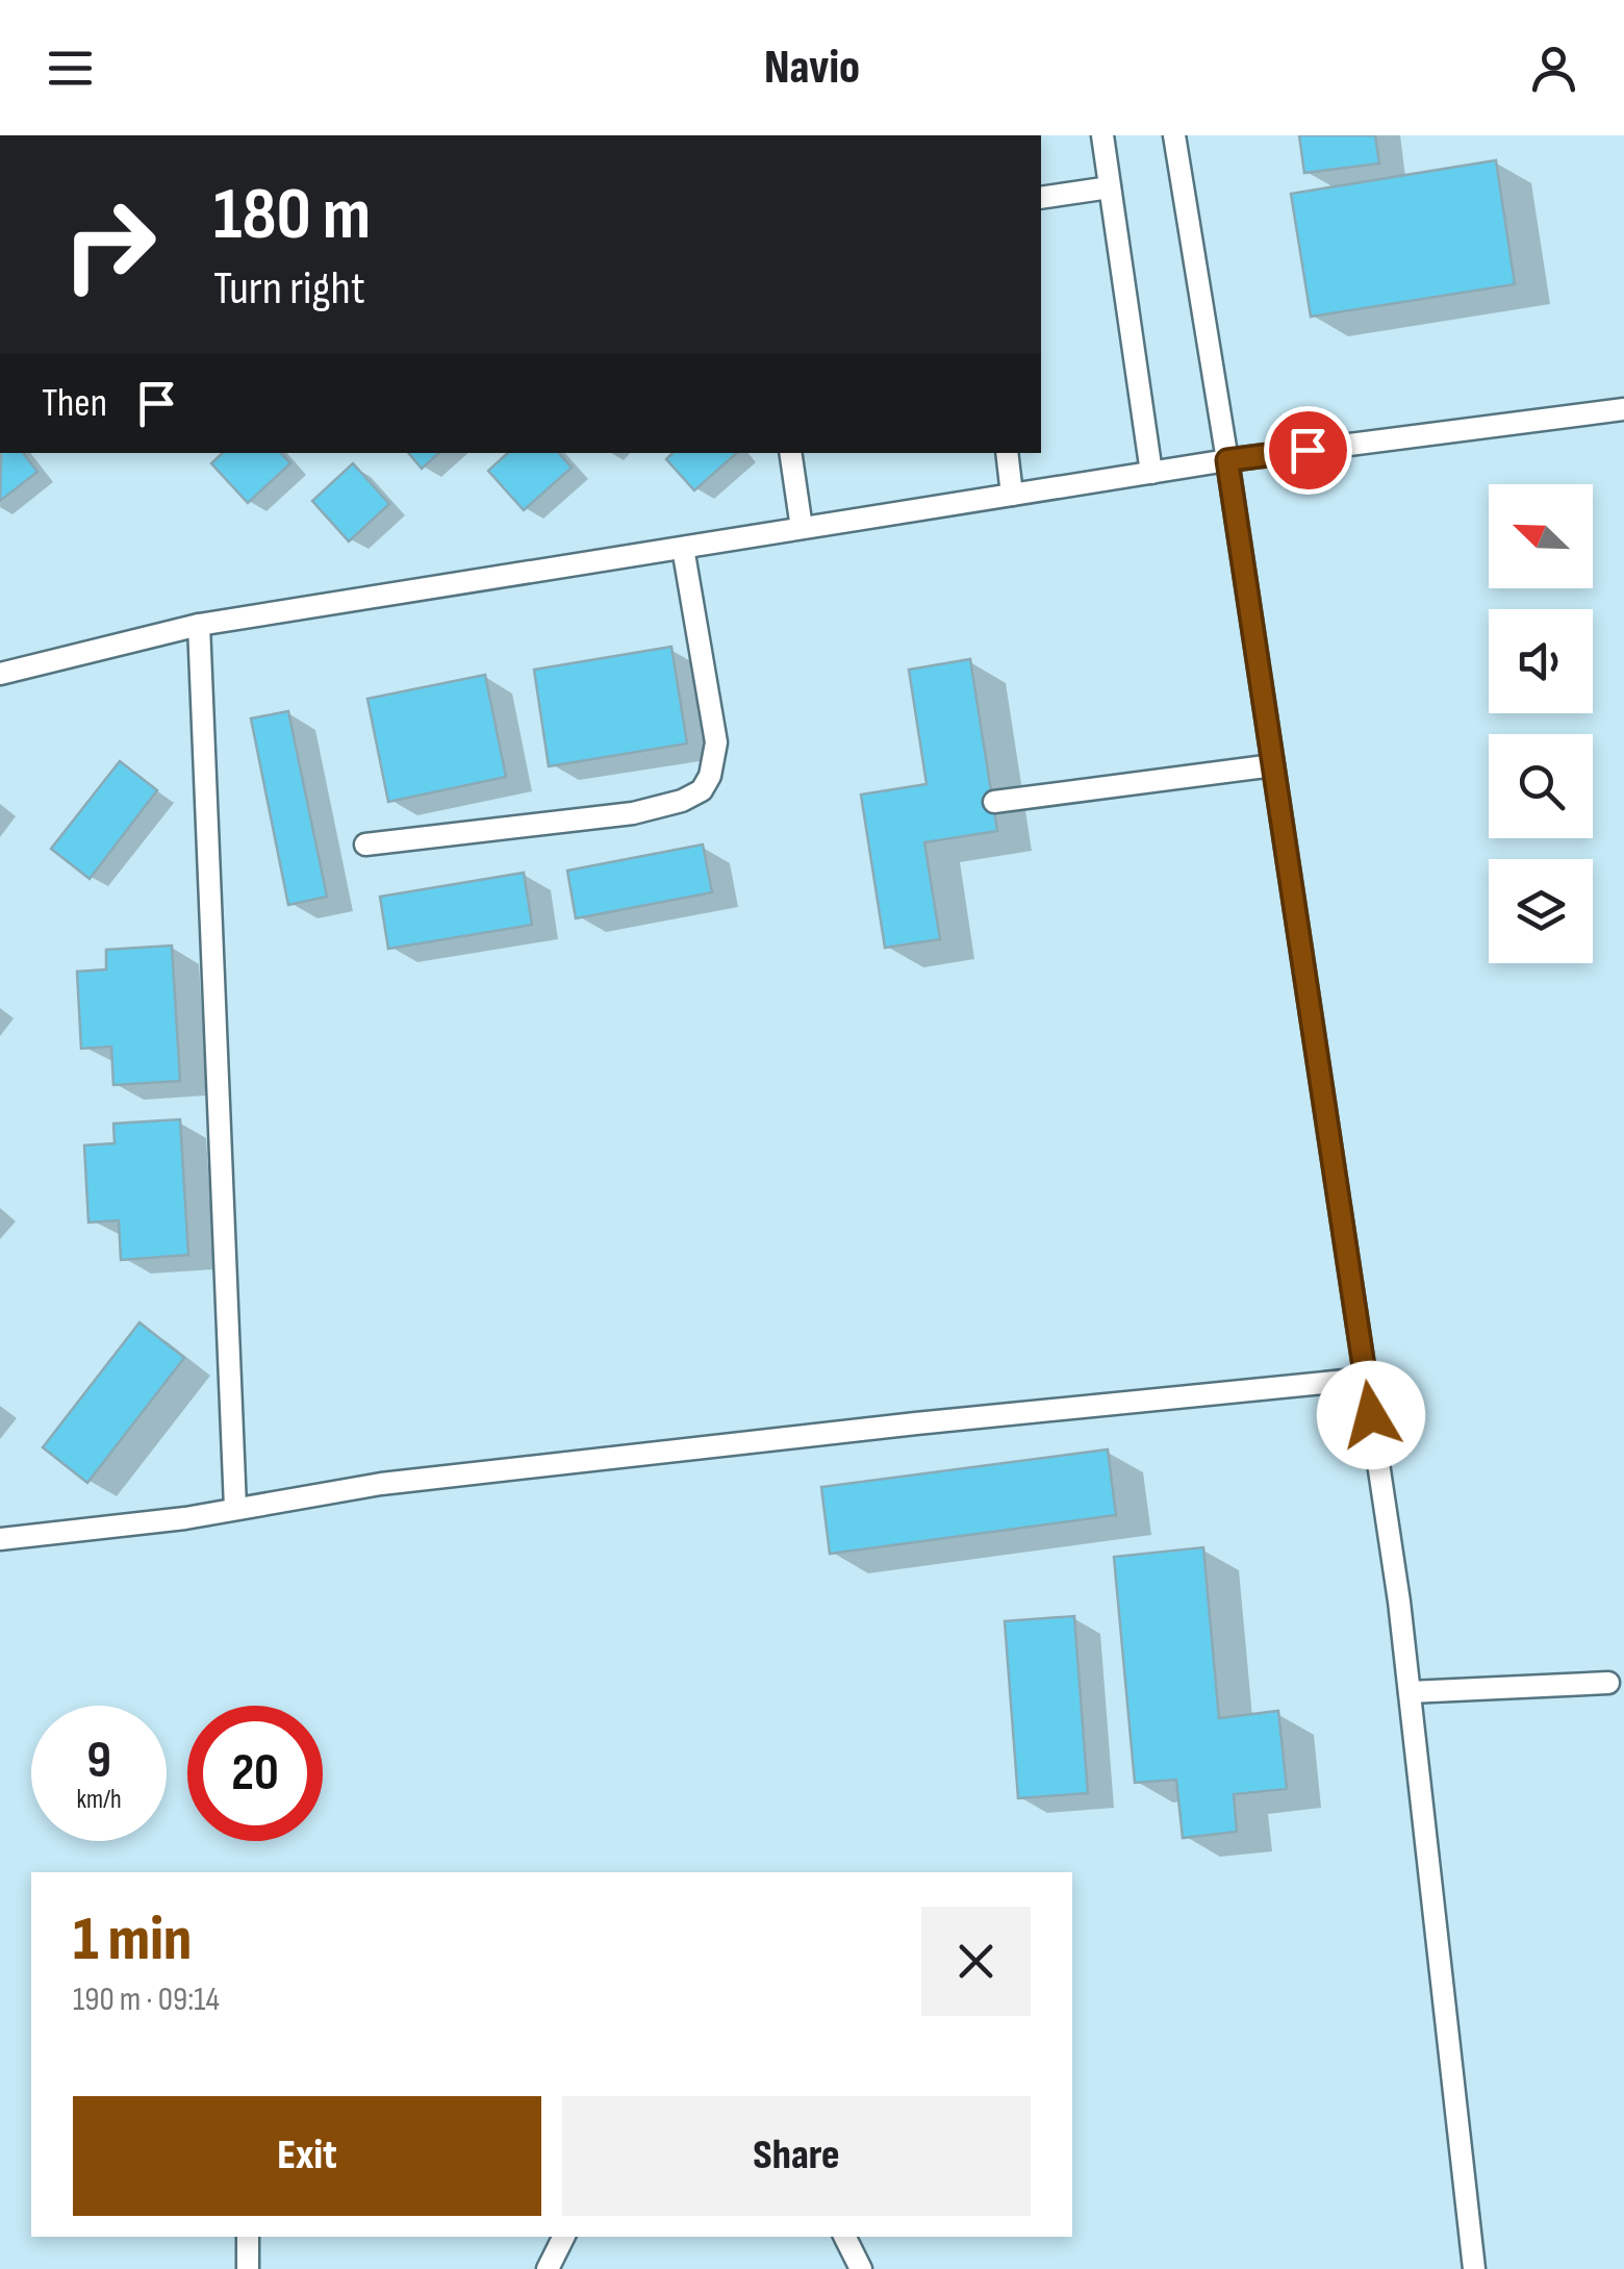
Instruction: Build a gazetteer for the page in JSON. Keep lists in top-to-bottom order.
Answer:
{
  "north": "top left",
  "page": {
    "header": "Navio",
    "turn": ["180 m", "Turn right"],
    "then": "Then",
    "speed": "9 km/h",
    "limit": "20",
    "heading": ["1 min", "190 m · 09:14"],
    "buttons": ["Exit", "Share"]
  }
}
